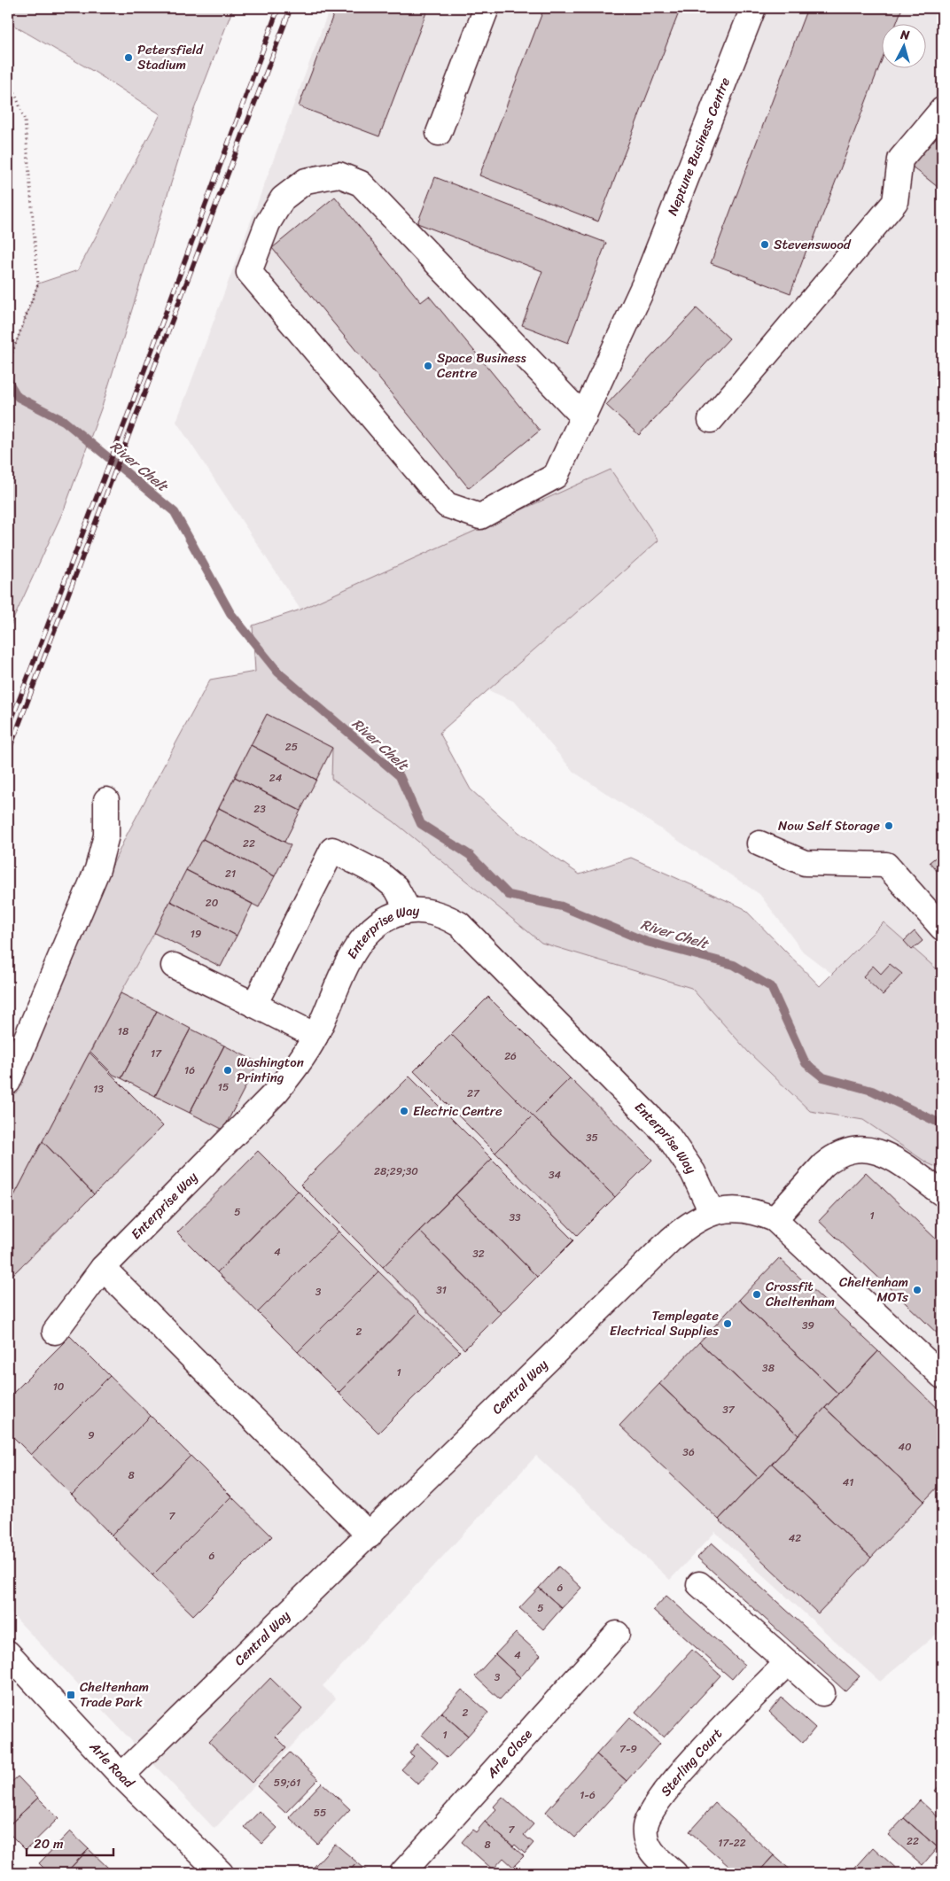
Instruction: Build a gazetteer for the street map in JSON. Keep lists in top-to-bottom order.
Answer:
{
  "streets": {
    "street": [
      "Neptune Business Centre",
      "Enterprise Way",
      "Central Way",
      "Arle Close",
      "Sterling Court",
      "Arle Road"
    ]
  },
  "crossings": [
    ["Enterprise Way", "Central Way"],
    ["Central Way", "Arle Road"]
  ],
  "water": ["River Chelt"],
  "places": {
    "other": [
      "Petersfield Stadium",
      "Stevenswood",
      "Space Business Centre",
      "Now Self Storage",
      "Washington Printing",
      "Electric Centre",
      "Cheltenham MOTs",
      "Crossfit Cheltenham",
      "Templegate Electrical Supplies"
    ],
    "transit": ["Cheltenham Trade Park"]
  },
  "house_numbers": [
    "25",
    "24",
    "23",
    "22",
    "21",
    "20",
    "19",
    "18",
    "17",
    "26",
    "16",
    "15",
    "13",
    "27",
    "35",
    "28;29;30",
    "34",
    "5",
    "1",
    "33",
    "4",
    "32",
    "31",
    "3",
    "39",
    "2",
    "38",
    "1",
    "10",
    "37",
    "9",
    "40",
    "36",
    "8",
    "41",
    "7",
    "42",
    "6",
    "6",
    "5",
    "4",
    "3",
    "2",
    "1",
    "7-9",
    "59;61",
    "1-6",
    "55",
    "7",
    "22",
    "17-22",
    "8"
  ],
  "scale_bar": "20 m",
  "north": "top"
}
